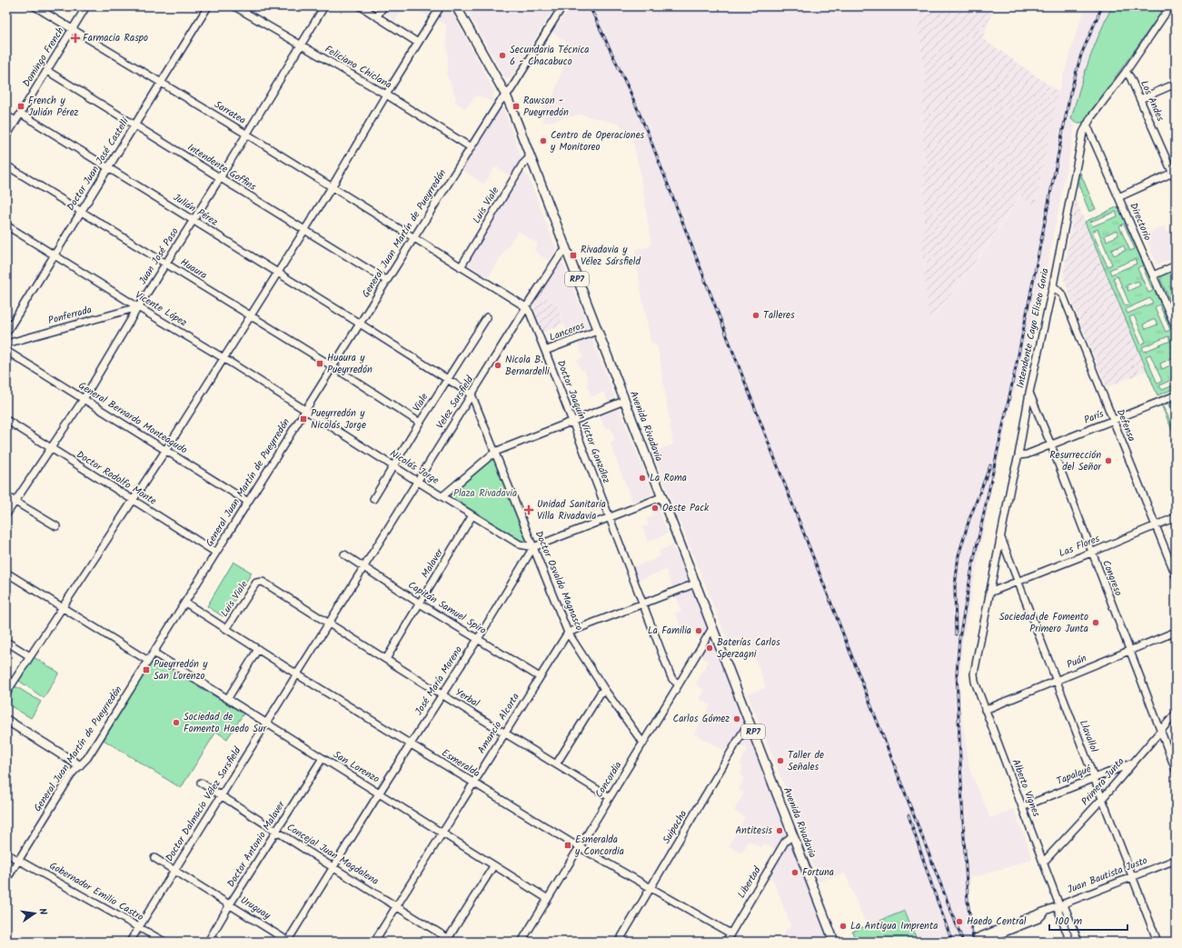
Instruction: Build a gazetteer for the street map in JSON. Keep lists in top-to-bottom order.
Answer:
{
  "streets": {
    "main road": ["RP7", "Avenida Rivadavia"],
    "street": [
      "Domingo French",
      "Feliciano Chiclana",
      "Los Andes",
      "Sarratea",
      "Doctor Juan José Castelli",
      "Intendente Goffins",
      "Luis Viale",
      "Julián Pérez",
      "Directorio",
      "General Juan Martín de Pueyrredón",
      "Juan José Paso",
      "Huaura",
      "Vicente López",
      "Ponferrada",
      "Intendente Cayo Eliseo Goria",
      "Lanceros",
      "Viale",
      "Velez Sarsfield",
      "París",
      "General Bernardo Monteagudo",
      "Doctor Joaquín Victor González",
      "Defensa",
      "Nicolás Jorge",
      "Doctor Rodolfo Monte",
      "Las Flores",
      "Malaver",
      "Congreso",
      "Doctor Osvaldo Magnasco",
      "Capitán Samuel Spiro",
      "Puán",
      "José María Moreno",
      "Yerbal",
      "Amancio Alcorta",
      "Llavallol",
      "Esmeralda",
      "San Lorenzo",
      "Tapalqué",
      "Concordia",
      "Primera Junta",
      "Alberto Vignes",
      "Doctor Dalmacio Vélez Sarsfield",
      "Suipacha",
      "Doctor Antonio Malaver",
      "Concejal Juan Magdalena",
      "Juan Bautista Justo",
      "Libertad",
      "Gobernador Emilio Castro",
      "Uruguay"
    ]
  },
  "crossings": [
    ["Domingo French", "Sarratea"],
    ["Domingo French", "Intendente Goffins"],
    ["Domingo French", "Julián Pérez"],
    ["Feliciano Chiclana", "General Juan Martín de Pueyrredón"],
    ["Feliciano Chiclana", "Juan José Paso"],
    ["Los Andes", "Intendente Cayo Eliseo Goria"],
    ["Sarratea", "Doctor Juan José Castelli"],
    ["Sarratea", "General Juan Martín de Pueyrredón"],
    ["Sarratea", "Juan José Paso"],
    ["Doctor Juan José Castelli", "Intendente Goffins"],
    ["Doctor Juan José Castelli", "Julián Pérez"],
    ["Doctor Juan José Castelli", "Huaura"],
    ["Doctor Juan José Castelli", "Vicente López"],
    ["Intendente Goffins", "General Juan Martín de Pueyrredón"],
    ["Intendente Goffins", "Juan José Paso"],
    ["Luis Viale", "Avenida Rivadavia"],
    ["Luis Viale", "Yerbal"],
    ["Luis Viale", "Esmeralda"],
    ["Julián Pérez", "General Juan Martín de Pueyrredón"],
    ["Julián Pérez", "Juan José Paso"],
    ["Directorio", "Intendente Cayo Eliseo Goria"],
    ["General Juan Martín de Pueyrredón", "Huaura"],
    ["General Juan Martín de Pueyrredón", "Vicente López"],
    ["General Juan Martín de Pueyrredón", "General Bernardo Monteagudo"],
    ["General Juan Martín de Pueyrredón", "Avenida Rivadavia"],
    ["General Juan Martín de Pueyrredón", "Nicolás Jorge"],
    ["General Juan Martín de Pueyrredón", "Doctor Rodolfo Monte"],
    ["General Juan Martín de Pueyrredón", "Esmeralda"],
    ["General Juan Martín de Pueyrredón", "San Lorenzo"],
    ["General Juan Martín de Pueyrredón", "Gobernador Emilio Castro"],
    ["Juan José Paso", "Huaura"],
    ["Juan José Paso", "Vicente López"],
    ["Juan José Paso", "Ponferrada"],
    ["Juan José Paso", "General Bernardo Monteagudo"],
    ["Juan José Paso", "Doctor Rodolfo Monte"],
    ["Huaura", "Viale"],
    ["Vicente López", "Ponferrada"],
    ["Vicente López", "Nicolás Jorge"],
    ["Intendente Cayo Eliseo Goria", "París"],
    ["Intendente Cayo Eliseo Goria", "Defensa"],
    ["Intendente Cayo Eliseo Goria", "Las Flores"],
    ["Intendente Cayo Eliseo Goria", "Congreso"],
    ["Intendente Cayo Eliseo Goria", "Llavallol"],
    ["Intendente Cayo Eliseo Goria", "Alberto Vignes"],
    ["Lanceros", "Doctor Joaquín Victor González"],
    ["Lanceros", "Avenida Rivadavia"],
    ["Viale", "Nicolás Jorge"],
    ["Velez Sarsfield", "Doctor Joaquín Victor González"],
    ["Velez Sarsfield", "Avenida Rivadavia"],
    ["Velez Sarsfield", "Nicolás Jorge"],
    ["Velez Sarsfield", "Doctor Osvaldo Magnasco"],
    ["Velez Sarsfield", "Capitán Samuel Spiro"],
    ["Velez Sarsfield", "Doctor Dalmacio Vélez Sarsfield"],
    ["París", "Defensa"],
    ["París", "Congreso"],
    ["Doctor Joaquín Victor González", "Concordia"],
    ["Defensa", "Las Flores"],
    ["Avenida Rivadavia", "Concordia"],
    ["Avenida Rivadavia", "Suipacha"],
    ["Avenida Rivadavia", "Libertad"],
    ["Nicolás Jorge", "Malaver"],
    ["Nicolás Jorge", "Doctor Osvaldo Magnasco"],
    ["Nicolás Jorge", "José María Moreno"],
    ["Las Flores", "Congreso"],
    ["Las Flores", "Llavallol"],
    ["Malaver", "Capitán Samuel Spiro"],
    ["Malaver", "Yerbal"],
    ["Congreso", "Puán"],
    ["Congreso", "Primera Junta"],
    ["Doctor Osvaldo Magnasco", "José María Moreno"],
    ["Doctor Osvaldo Magnasco", "Amancio Alcorta"],
    ["Doctor Osvaldo Magnasco", "Concordia"],
    ["Capitán Samuel Spiro", "José María Moreno"],
    ["Capitán Samuel Spiro", "Amancio Alcorta"],
    ["Capitán Samuel Spiro", "Doctor Dalmacio Vélez Sarsfield"],
    ["Puán", "Llavallol"],
    ["Puán", "Alberto Vignes"],
    ["José María Moreno", "Yerbal"],
    ["José María Moreno", "Esmeralda"],
    ["José María Moreno", "San Lorenzo"],
    ["José María Moreno", "Concejal Juan Magdalena"],
    ["José María Moreno", "Uruguay"],
    ["Yerbal", "Amancio Alcorta"],
    ["Yerbal", "Concordia"],
    ["Yerbal", "Doctor Dalmacio Vélez Sarsfield"],
    ["Amancio Alcorta", "Esmeralda"],
    ["Amancio Alcorta", "San Lorenzo"],
    ["Amancio Alcorta", "Concejal Juan Magdalena"],
    ["Llavallol", "Tapalqué"],
    ["Llavallol", "Primera Junta"],
    ["Llavallol", "Juan Bautista Justo"],
    ["Esmeralda", "Concordia"],
    ["Esmeralda", "Doctor Dalmacio Vélez Sarsfield"],
    ["Esmeralda", "Suipacha"],
    ["Esmeralda", "Libertad"],
    ["San Lorenzo", "Concordia"],
    ["San Lorenzo", "Doctor Dalmacio Vélez Sarsfield"],
    ["San Lorenzo", "Doctor Antonio Malaver"],
    ["Tapalqué", "Primera Junta"],
    ["Tapalqué", "Alberto Vignes"],
    ["Primera Junta", "Alberto Vignes"],
    ["Alberto Vignes", "Juan Bautista Justo"],
    ["Doctor Dalmacio Vélez Sarsfield", "Concejal Juan Magdalena"],
    ["Doctor Dalmacio Vélez Sarsfield", "Gobernador Emilio Castro"],
    ["Doctor Dalmacio Vélez Sarsfield", "Uruguay"],
    ["Doctor Antonio Malaver", "Concejal Juan Magdalena"],
    ["Doctor Antonio Malaver", "Uruguay"]
  ],
  "parks": ["Plaza Rivadavia"],
  "places": {
    "health": ["Farmacia Raspo", "Unidad Sanitaria Villa Rivadavia"],
    "other": [
      "Secundaria Técnica 6 - Chacabuco",
      "Centro de Operaciones y Monitoreo",
      "Talleres",
      "Nicola B. Bernardelli",
      "Resurrección del Señor",
      "La Roma",
      "Oeste Pack",
      "Sociedad de Fomento Primero Junta",
      "La Familia",
      "Baterías Carlos Sperzagni",
      "Carlos Gómez",
      "Sociedad de Fomento Haedo Sur",
      "Taller de Señales",
      "Antitesis",
      "Fortuna",
      "Haedo Central",
      "La Antigua Imprenta"
    ],
    "transit": [
      "French y Julián Pérez",
      "Rawson - Pueyrredón",
      "Rivadavia y Vélez Sársfield",
      "Huaura y Pueyrredón",
      "Pueyrredón y Nicolás Jorge",
      "Pueyrredón y San Lorenzo",
      "Esmeralda y Concordia"
    ]
  },
  "scale_bar": "100 m",
  "north": "right"
}
